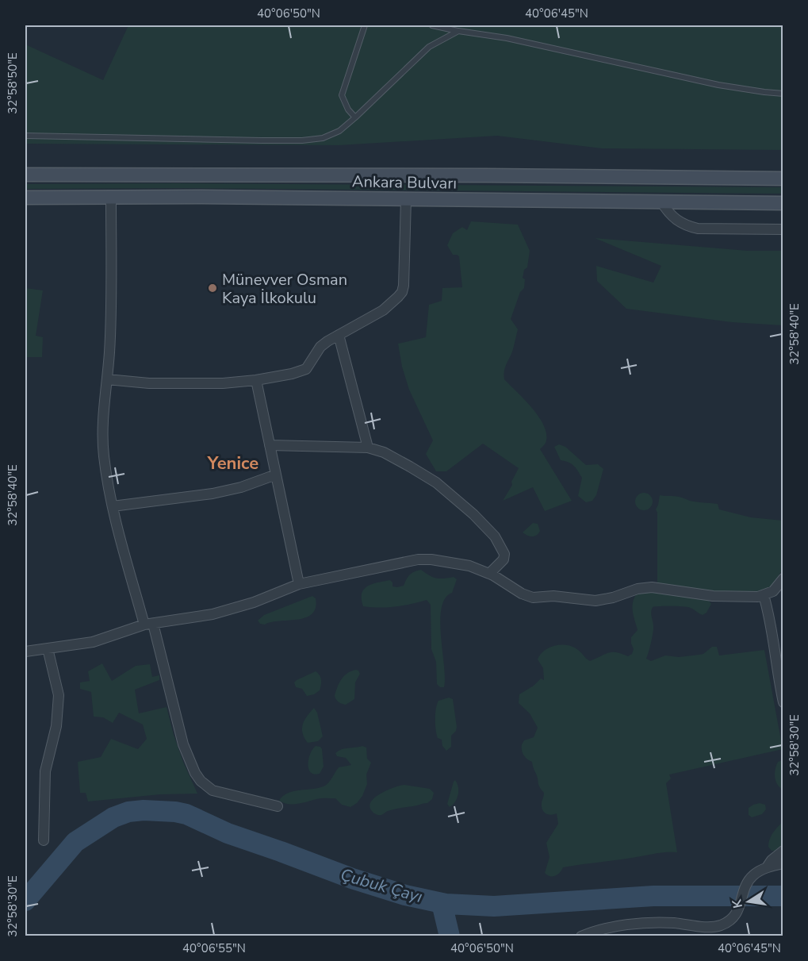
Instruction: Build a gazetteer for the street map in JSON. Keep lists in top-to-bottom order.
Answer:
{
  "streets": {
    "main road": ["Ankara Bulvarı"]
  },
  "districts": ["Yenice"],
  "water": ["Çubuk Çayı"],
  "places": ["Münevver Osman Kaya İlkokulu"],
  "north": "left",
  "coordinates": [
    "40°06'50\"N",
    "40°06'45\"N",
    "32°58'50\"E",
    "32°58'40\"E",
    "32°58'30\"E",
    "40°06'55\"N"
  ]
}
